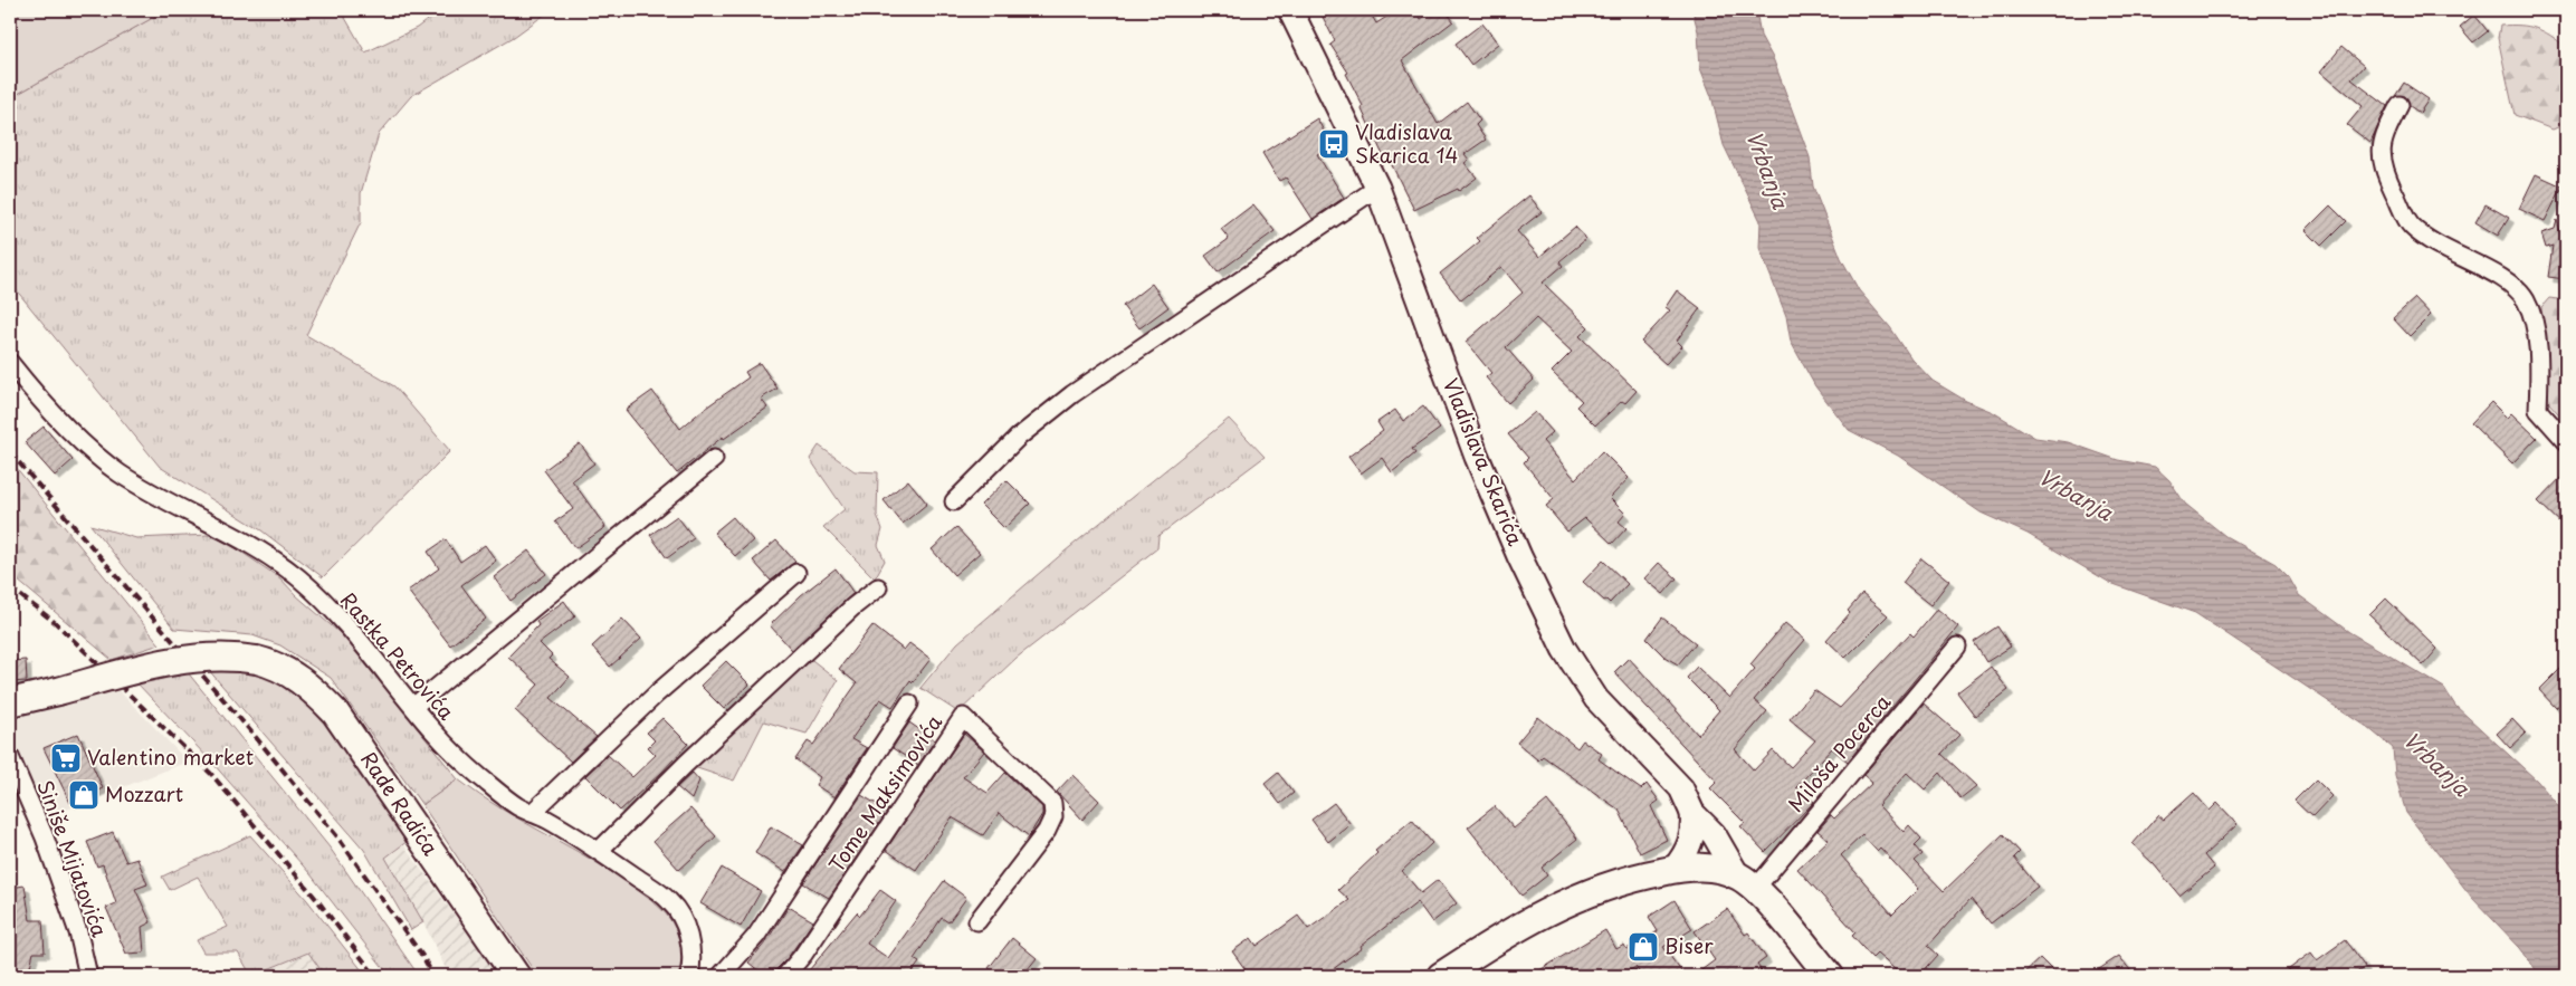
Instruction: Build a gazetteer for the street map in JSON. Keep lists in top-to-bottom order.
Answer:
{
  "streets": {
    "main road": ["Rade Radića"],
    "street": [
      "Vladislava Skarića",
      "Rastka Petrovića",
      "Miloša Pocerca",
      "Tome Maksimovića",
      "Siniše Mijatovića"
    ]
  },
  "crossings": [
    ["Vladislava Skarića", "Miloša Pocerca"]
  ],
  "water": ["Vrbanja"],
  "places": {
    "bus stop": ["Vladislava Skarica 14"],
    "supermarket": ["Valentino market"],
    "shop": ["Mozzart", "Biser"]
  }
}
